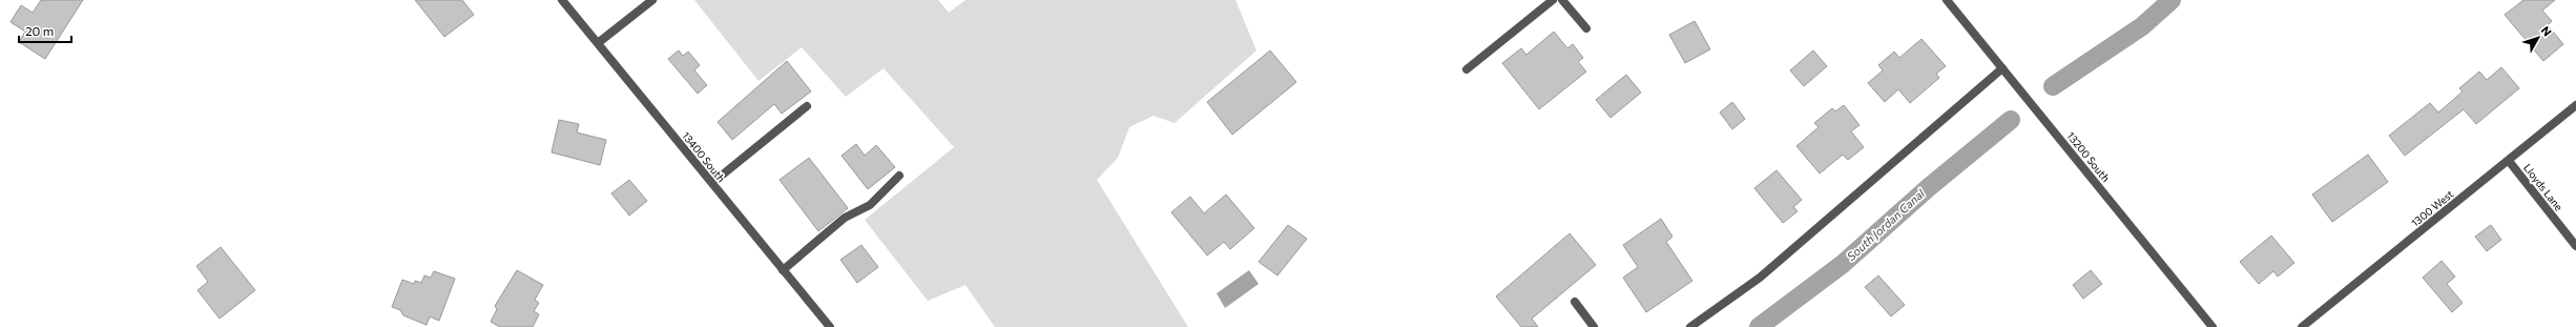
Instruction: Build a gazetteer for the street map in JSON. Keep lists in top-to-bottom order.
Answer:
{
  "streets": {
    "street": [
      "13400 South",
      "13200 South",
      "Lloyds Lane",
      "1300 West"
    ]
  },
  "crossings": [
    ["Lloyds Lane", "1300 West"]
  ],
  "water": ["South Jordan Canal"],
  "scale_bar": "20 m",
  "north": "top right"
}
